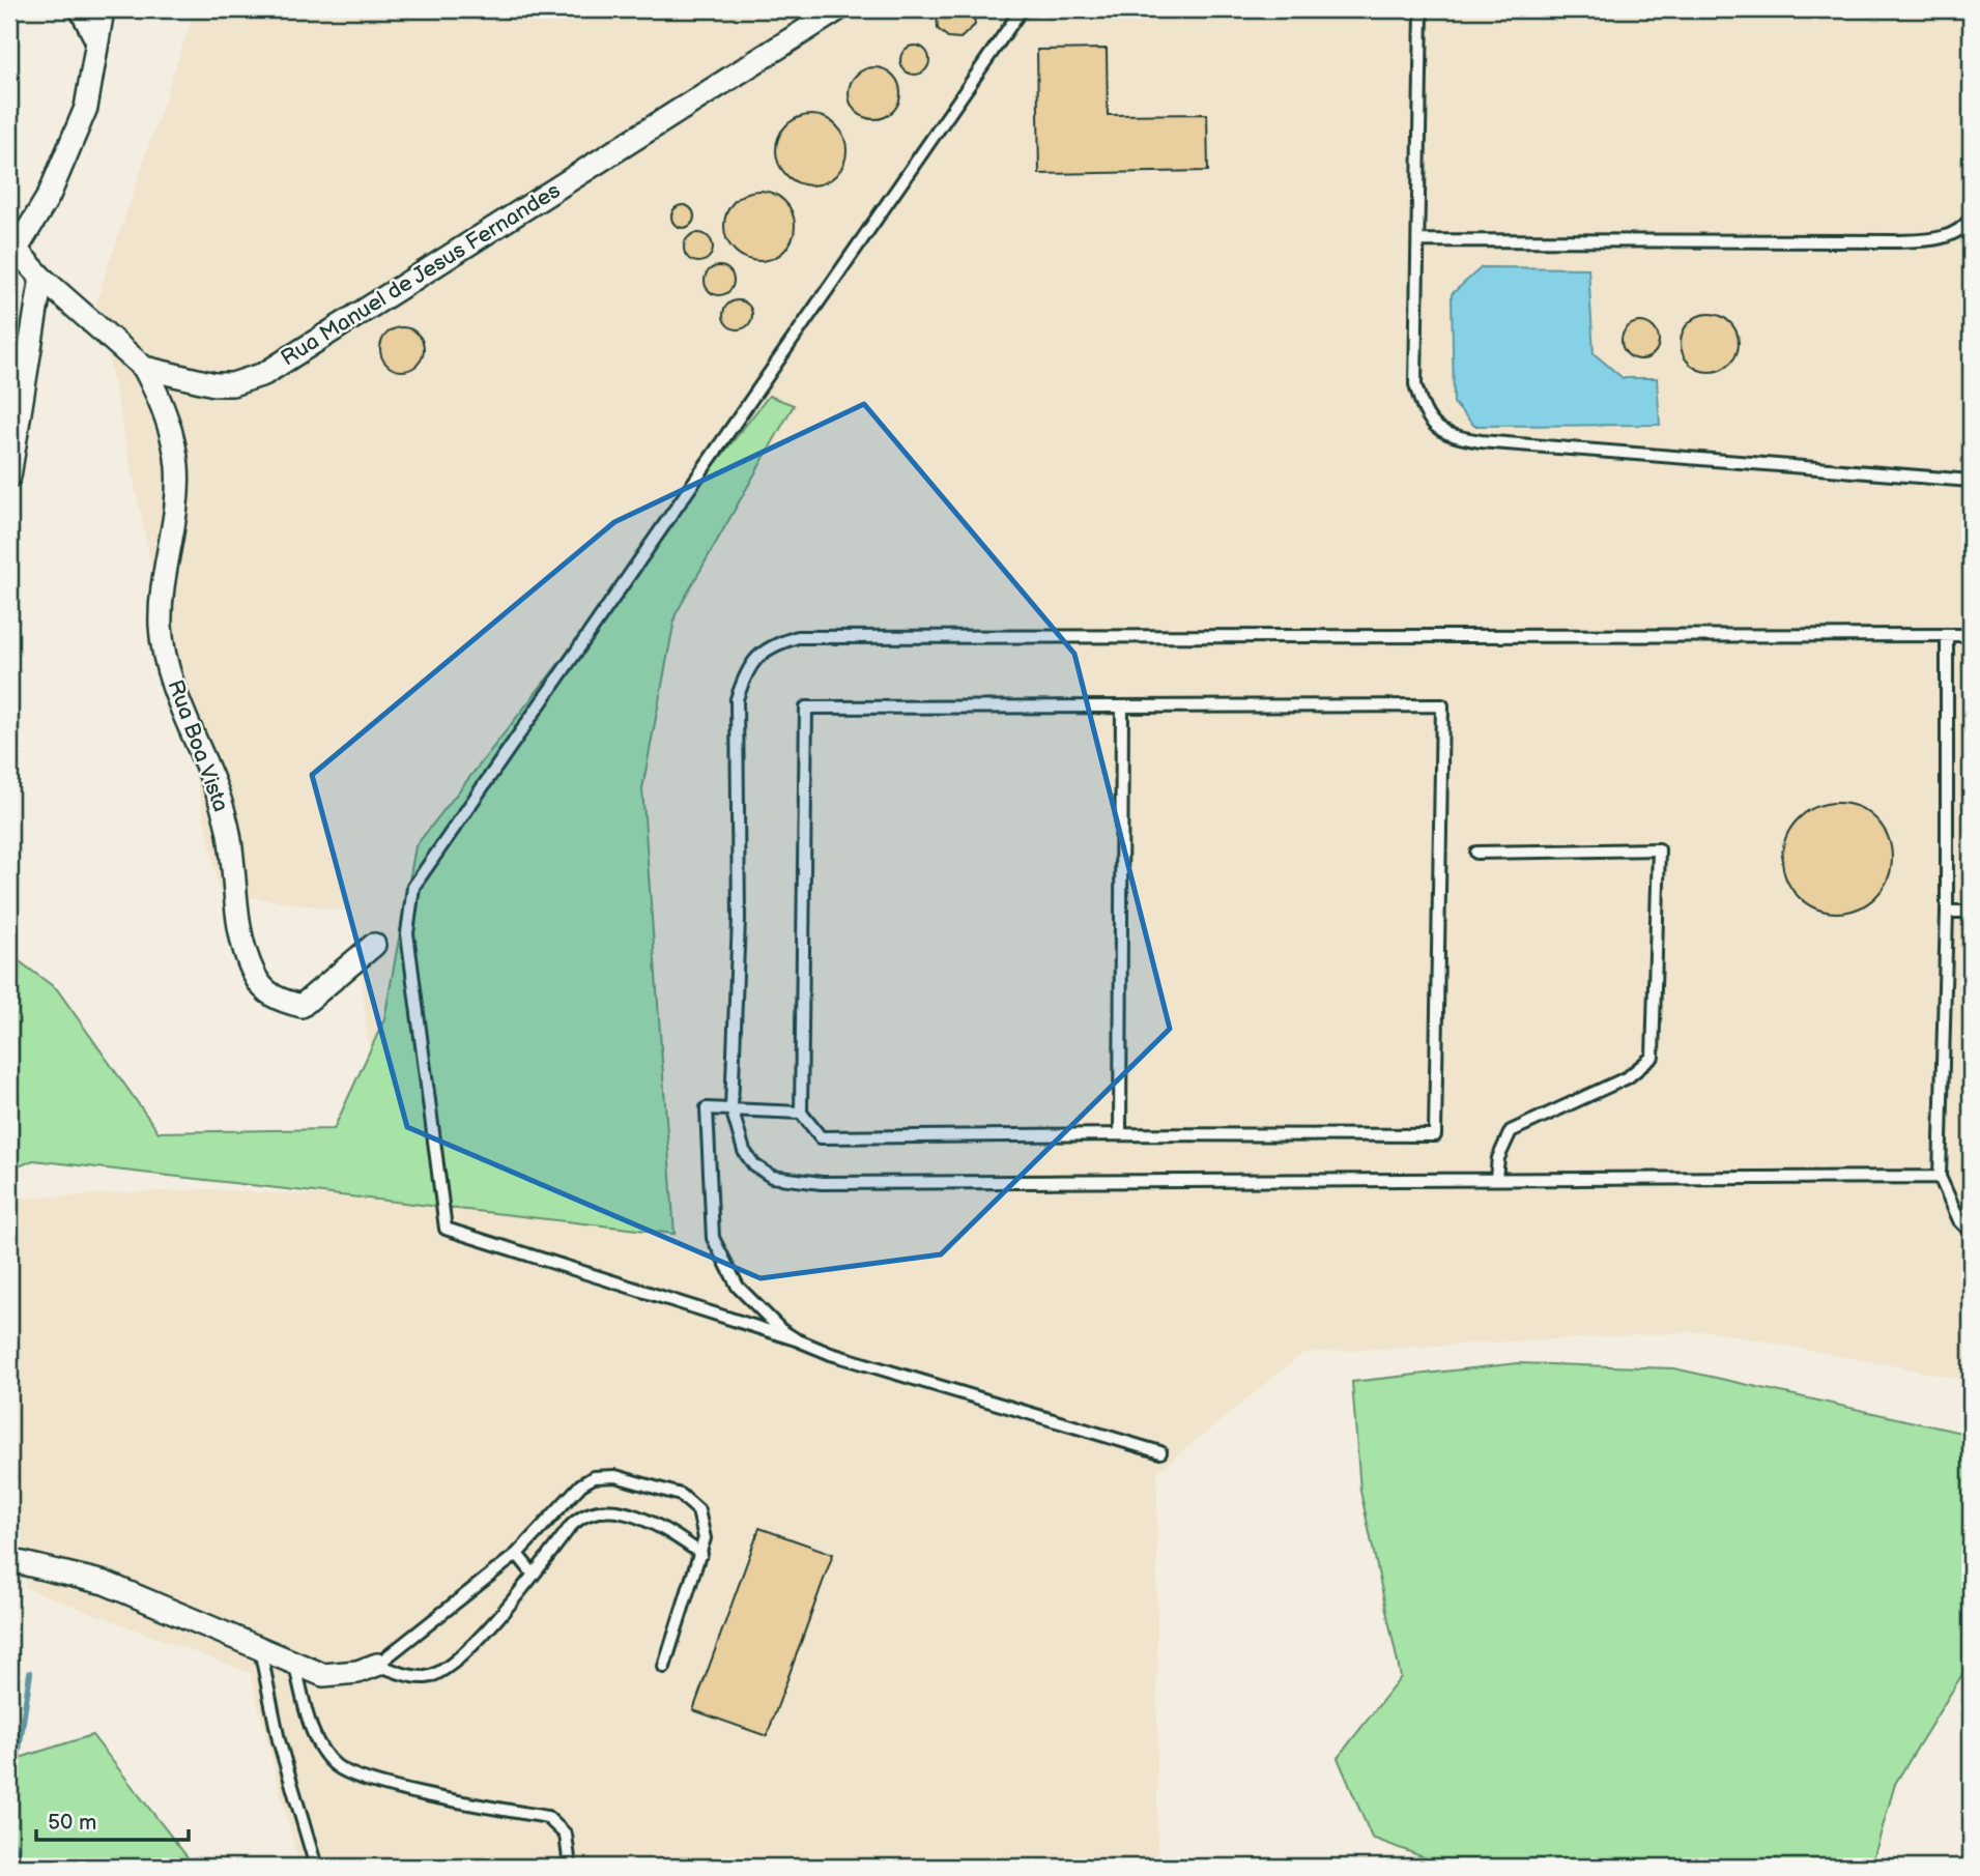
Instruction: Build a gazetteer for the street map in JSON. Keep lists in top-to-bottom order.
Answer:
{
  "streets": {
    "street": ["Rua Manuel de Jesus Fernandes", "Rua Boa Vista"]
  },
  "crossings": [
    ["Rua Manuel de Jesus Fernandes", "Rua Boa Vista"]
  ],
  "scale_bar": "50 m"
}
